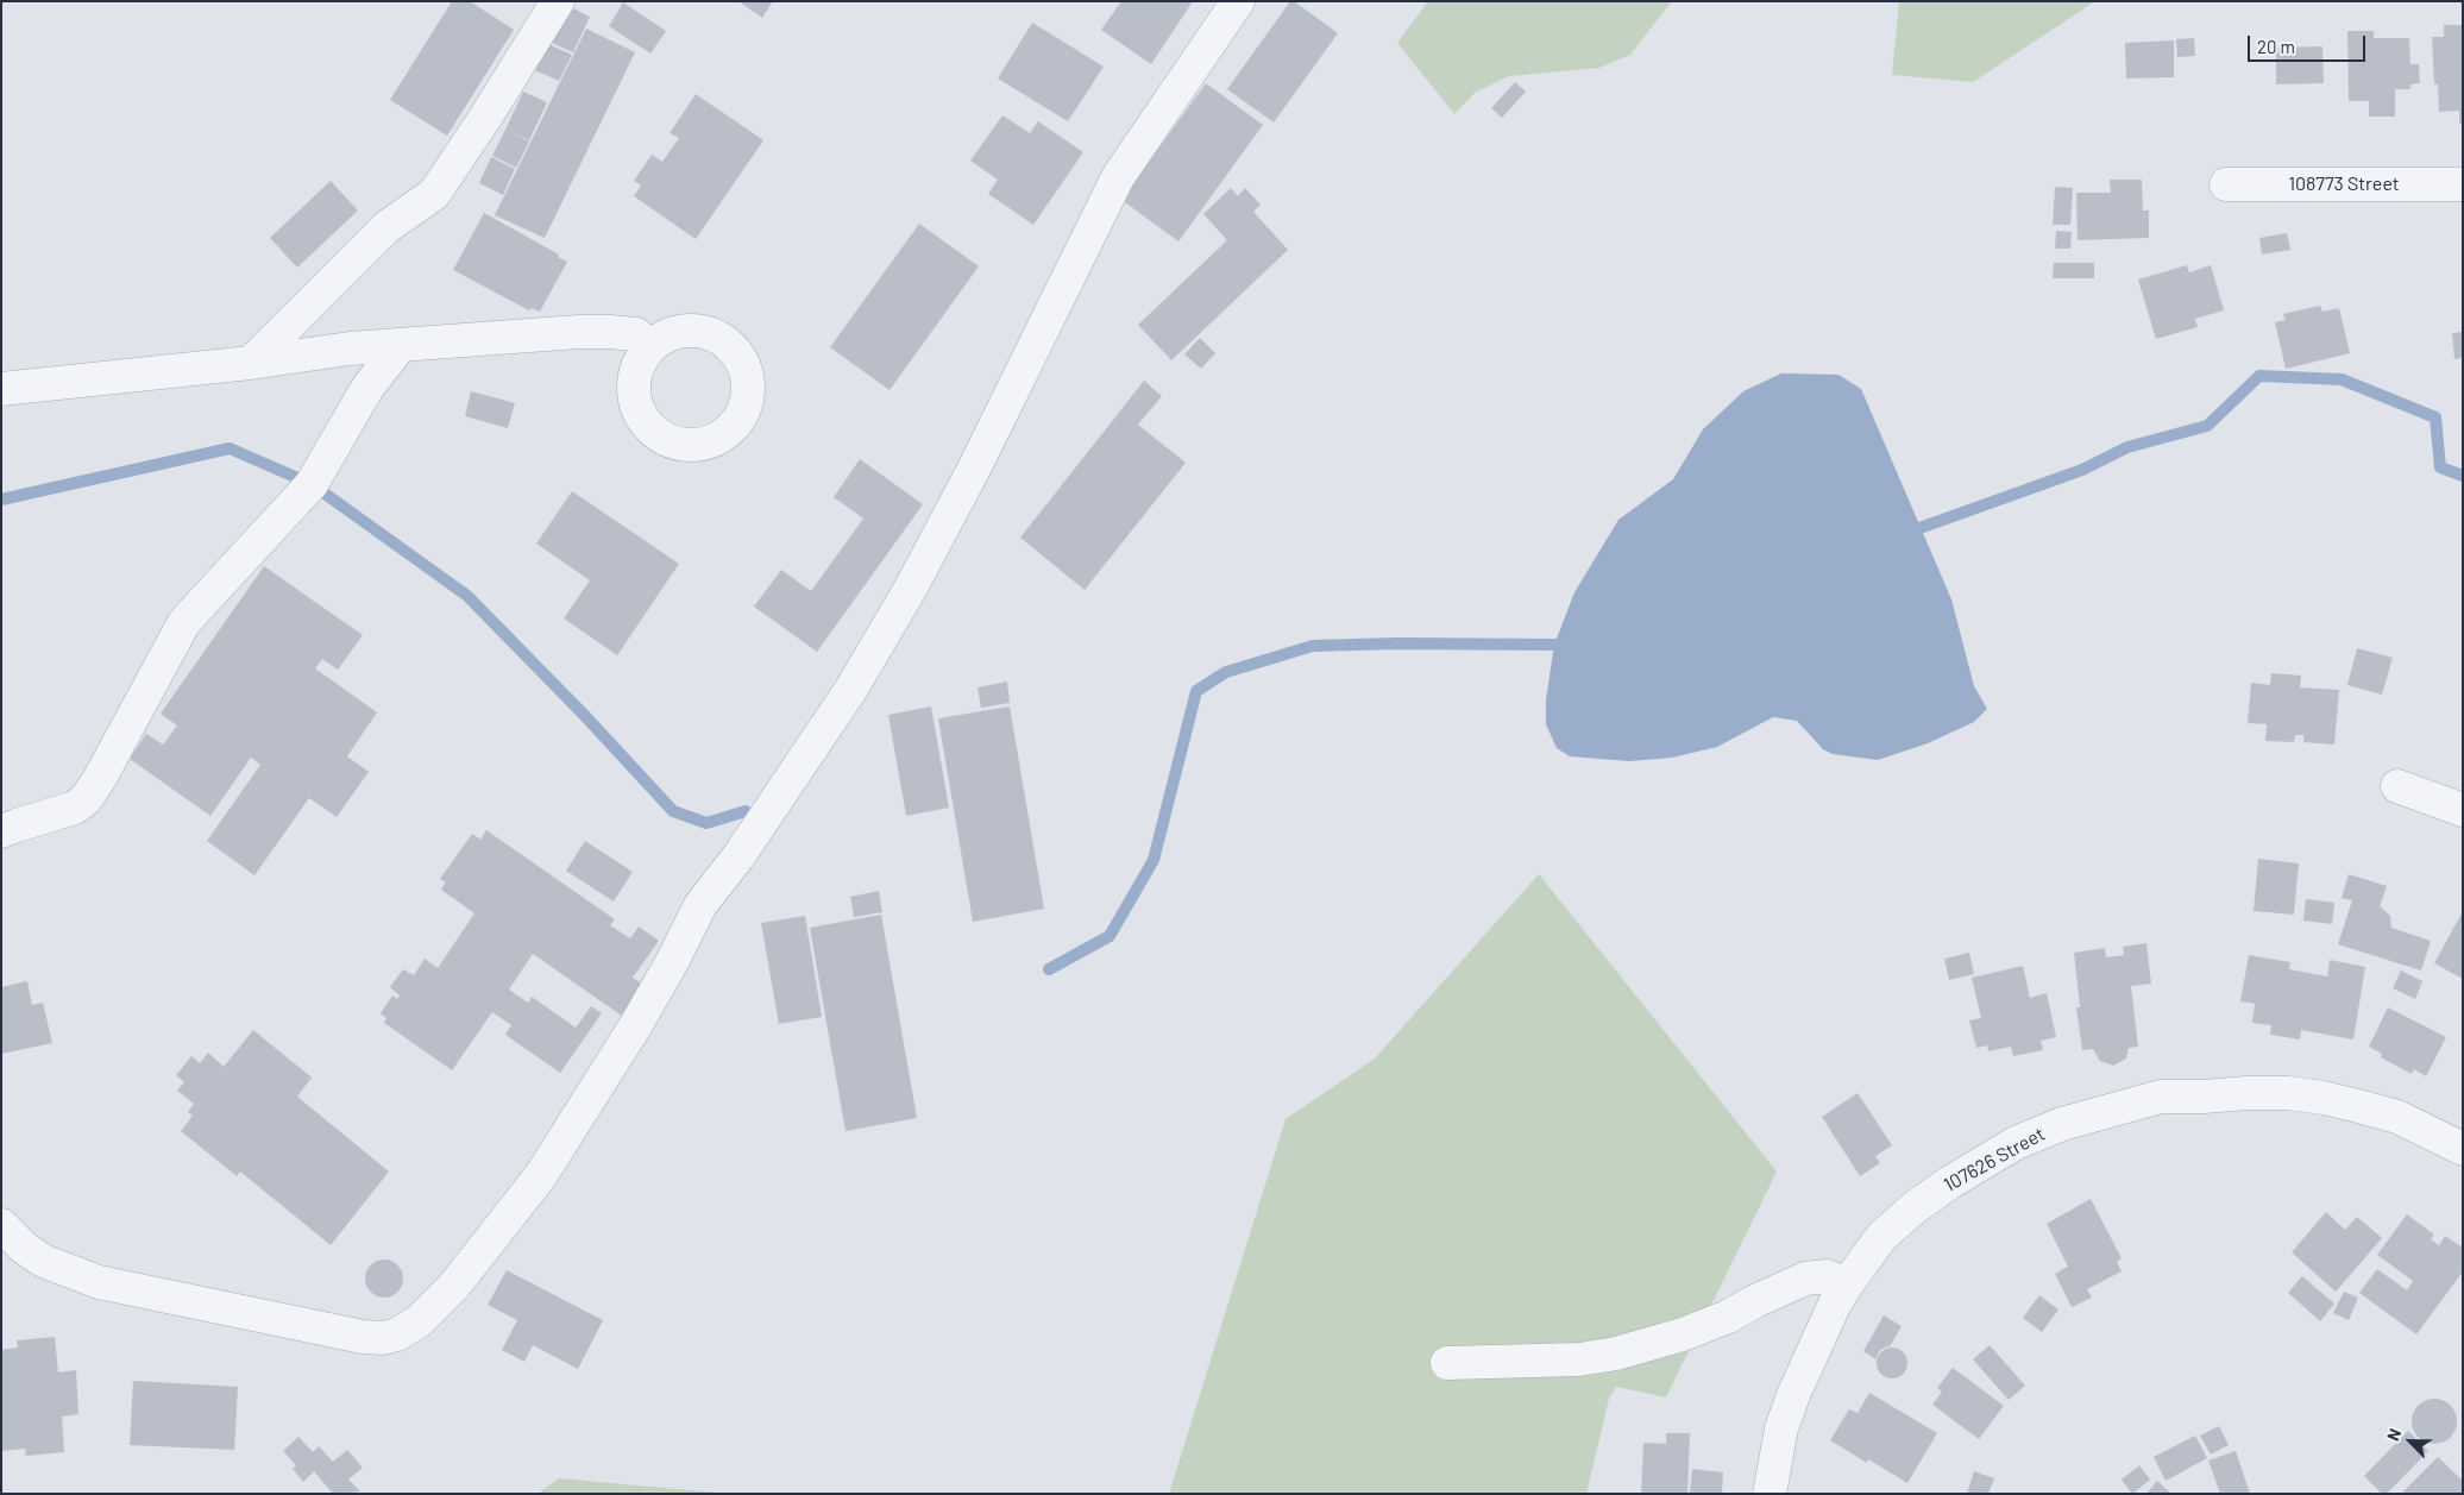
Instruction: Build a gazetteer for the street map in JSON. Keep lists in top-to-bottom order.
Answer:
{
  "streets": {
    "street": ["108773 Street", "107626 Street"]
  },
  "scale_bar": "20 m",
  "north": "top left"
}
